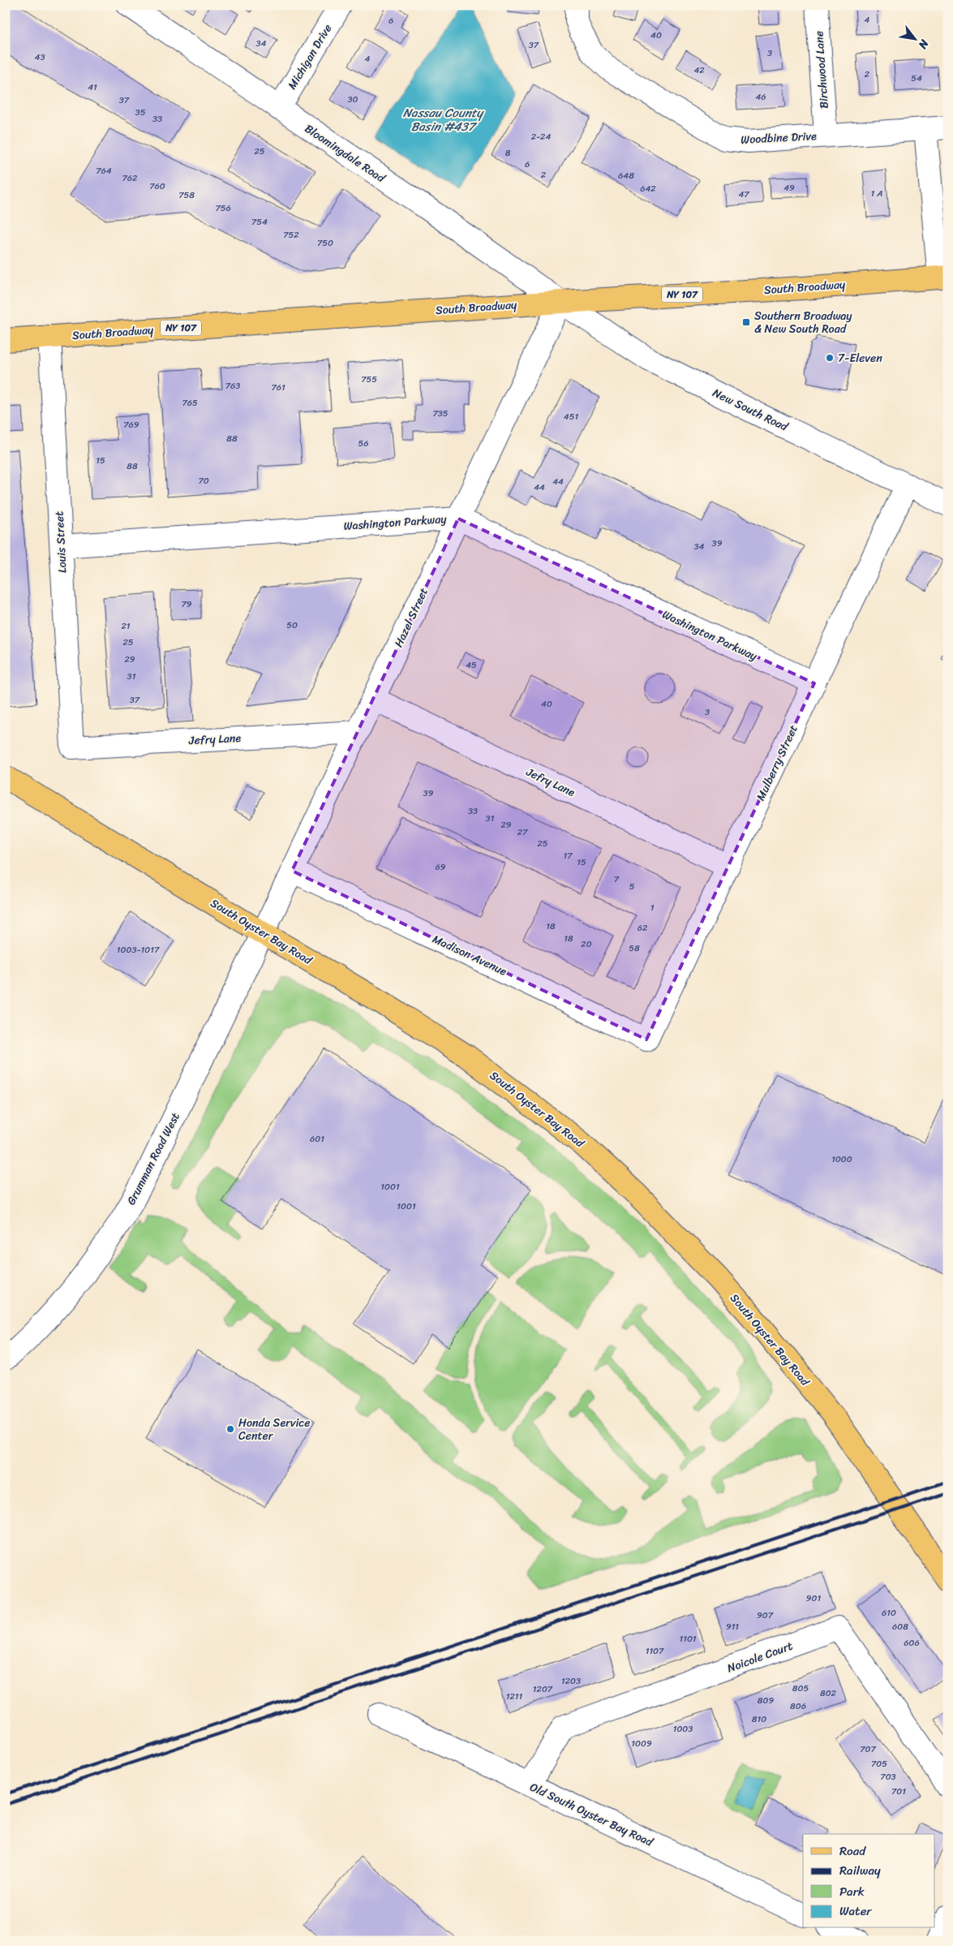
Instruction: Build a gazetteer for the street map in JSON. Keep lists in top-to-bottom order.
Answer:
{
  "streets": {
    "main road": ["South Broadway", "NY 107", "South Oyster Bay Road"],
    "street": [
      "Michigan Drive",
      "Birchwood Lane",
      "Woodbine Drive",
      "Bloomingdale Road",
      "New South Road",
      "Washington Parkway",
      "Louis Street",
      "Hazel Street",
      "Jefry Lane",
      "Mulberry Street",
      "Madison Avenue",
      "Grumman Road West",
      "Noicole Court",
      "Old South Oyster Bay Road"
    ]
  },
  "crossings": [
    ["Michigan Drive", "Bloomingdale Road"],
    ["Birchwood Lane", "Woodbine Drive"],
    ["Bloomingdale Road", "South Broadway"],
    ["Bloomingdale Road", "New South Road"],
    ["Bloomingdale Road", "Hazel Street"],
    ["South Broadway", "New South Road"],
    ["South Broadway", "Louis Street"],
    ["South Broadway", "Hazel Street"],
    ["New South Road", "Hazel Street"],
    ["New South Road", "Mulberry Street"],
    ["Washington Parkway", "Louis Street"],
    ["Washington Parkway", "Hazel Street"],
    ["Washington Parkway", "Mulberry Street"],
    ["Louis Street", "Jefry Lane"],
    ["Hazel Street", "Jefry Lane"],
    ["Hazel Street", "South Oyster Bay Road"],
    ["Hazel Street", "Madison Avenue"],
    ["Hazel Street", "Grumman Road West"],
    ["Jefry Lane", "Mulberry Street"],
    ["Mulberry Street", "Madison Avenue"],
    ["South Oyster Bay Road", "Grumman Road West"],
    ["Noicole Court", "Old South Oyster Bay Road"]
  ],
  "water": ["Nassau County Basin #437"],
  "places": {
    "transit": ["Southern Broadway & New South Road"],
    "other": ["7-Eleven", "Honda Service Center"]
  },
  "house_numbers": [
    "4",
    "6",
    "40",
    "34",
    "37",
    "3",
    "43",
    "4",
    "42",
    "2",
    "54",
    "41",
    "46",
    "30",
    "37",
    "35",
    "33",
    "2-24",
    "25",
    "8",
    "6",
    "764",
    "2",
    "648",
    "762",
    "760",
    "49",
    "642",
    "1 A",
    "47",
    "758",
    "756",
    "754",
    "752",
    "750",
    "755",
    "763",
    "761",
    "765",
    "735",
    "451",
    "769",
    "88",
    "56",
    "15",
    "88",
    "70",
    "44",
    "44",
    "39",
    "34",
    "79",
    "50",
    "21",
    "25",
    "29",
    "45",
    "31",
    "37",
    "40",
    "3",
    "39",
    "33",
    "31",
    "29",
    "27",
    "25",
    "17",
    "15",
    "69",
    "7",
    "5",
    "1",
    "18",
    "62",
    "18",
    "20",
    "58",
    "1003-1017",
    "601",
    "1000",
    "1001",
    "1001",
    "901",
    "610",
    "907",
    "911",
    "608",
    "1101",
    "606",
    "1107",
    "1203",
    "805",
    "1207",
    "802",
    "1211",
    "809",
    "806",
    "810",
    "1003",
    "1009",
    "707",
    "705",
    "703",
    "701"
  ],
  "legend": [
    "Road",
    "Railway",
    "Park",
    "Water"
  ],
  "north": "bottom right"
}
